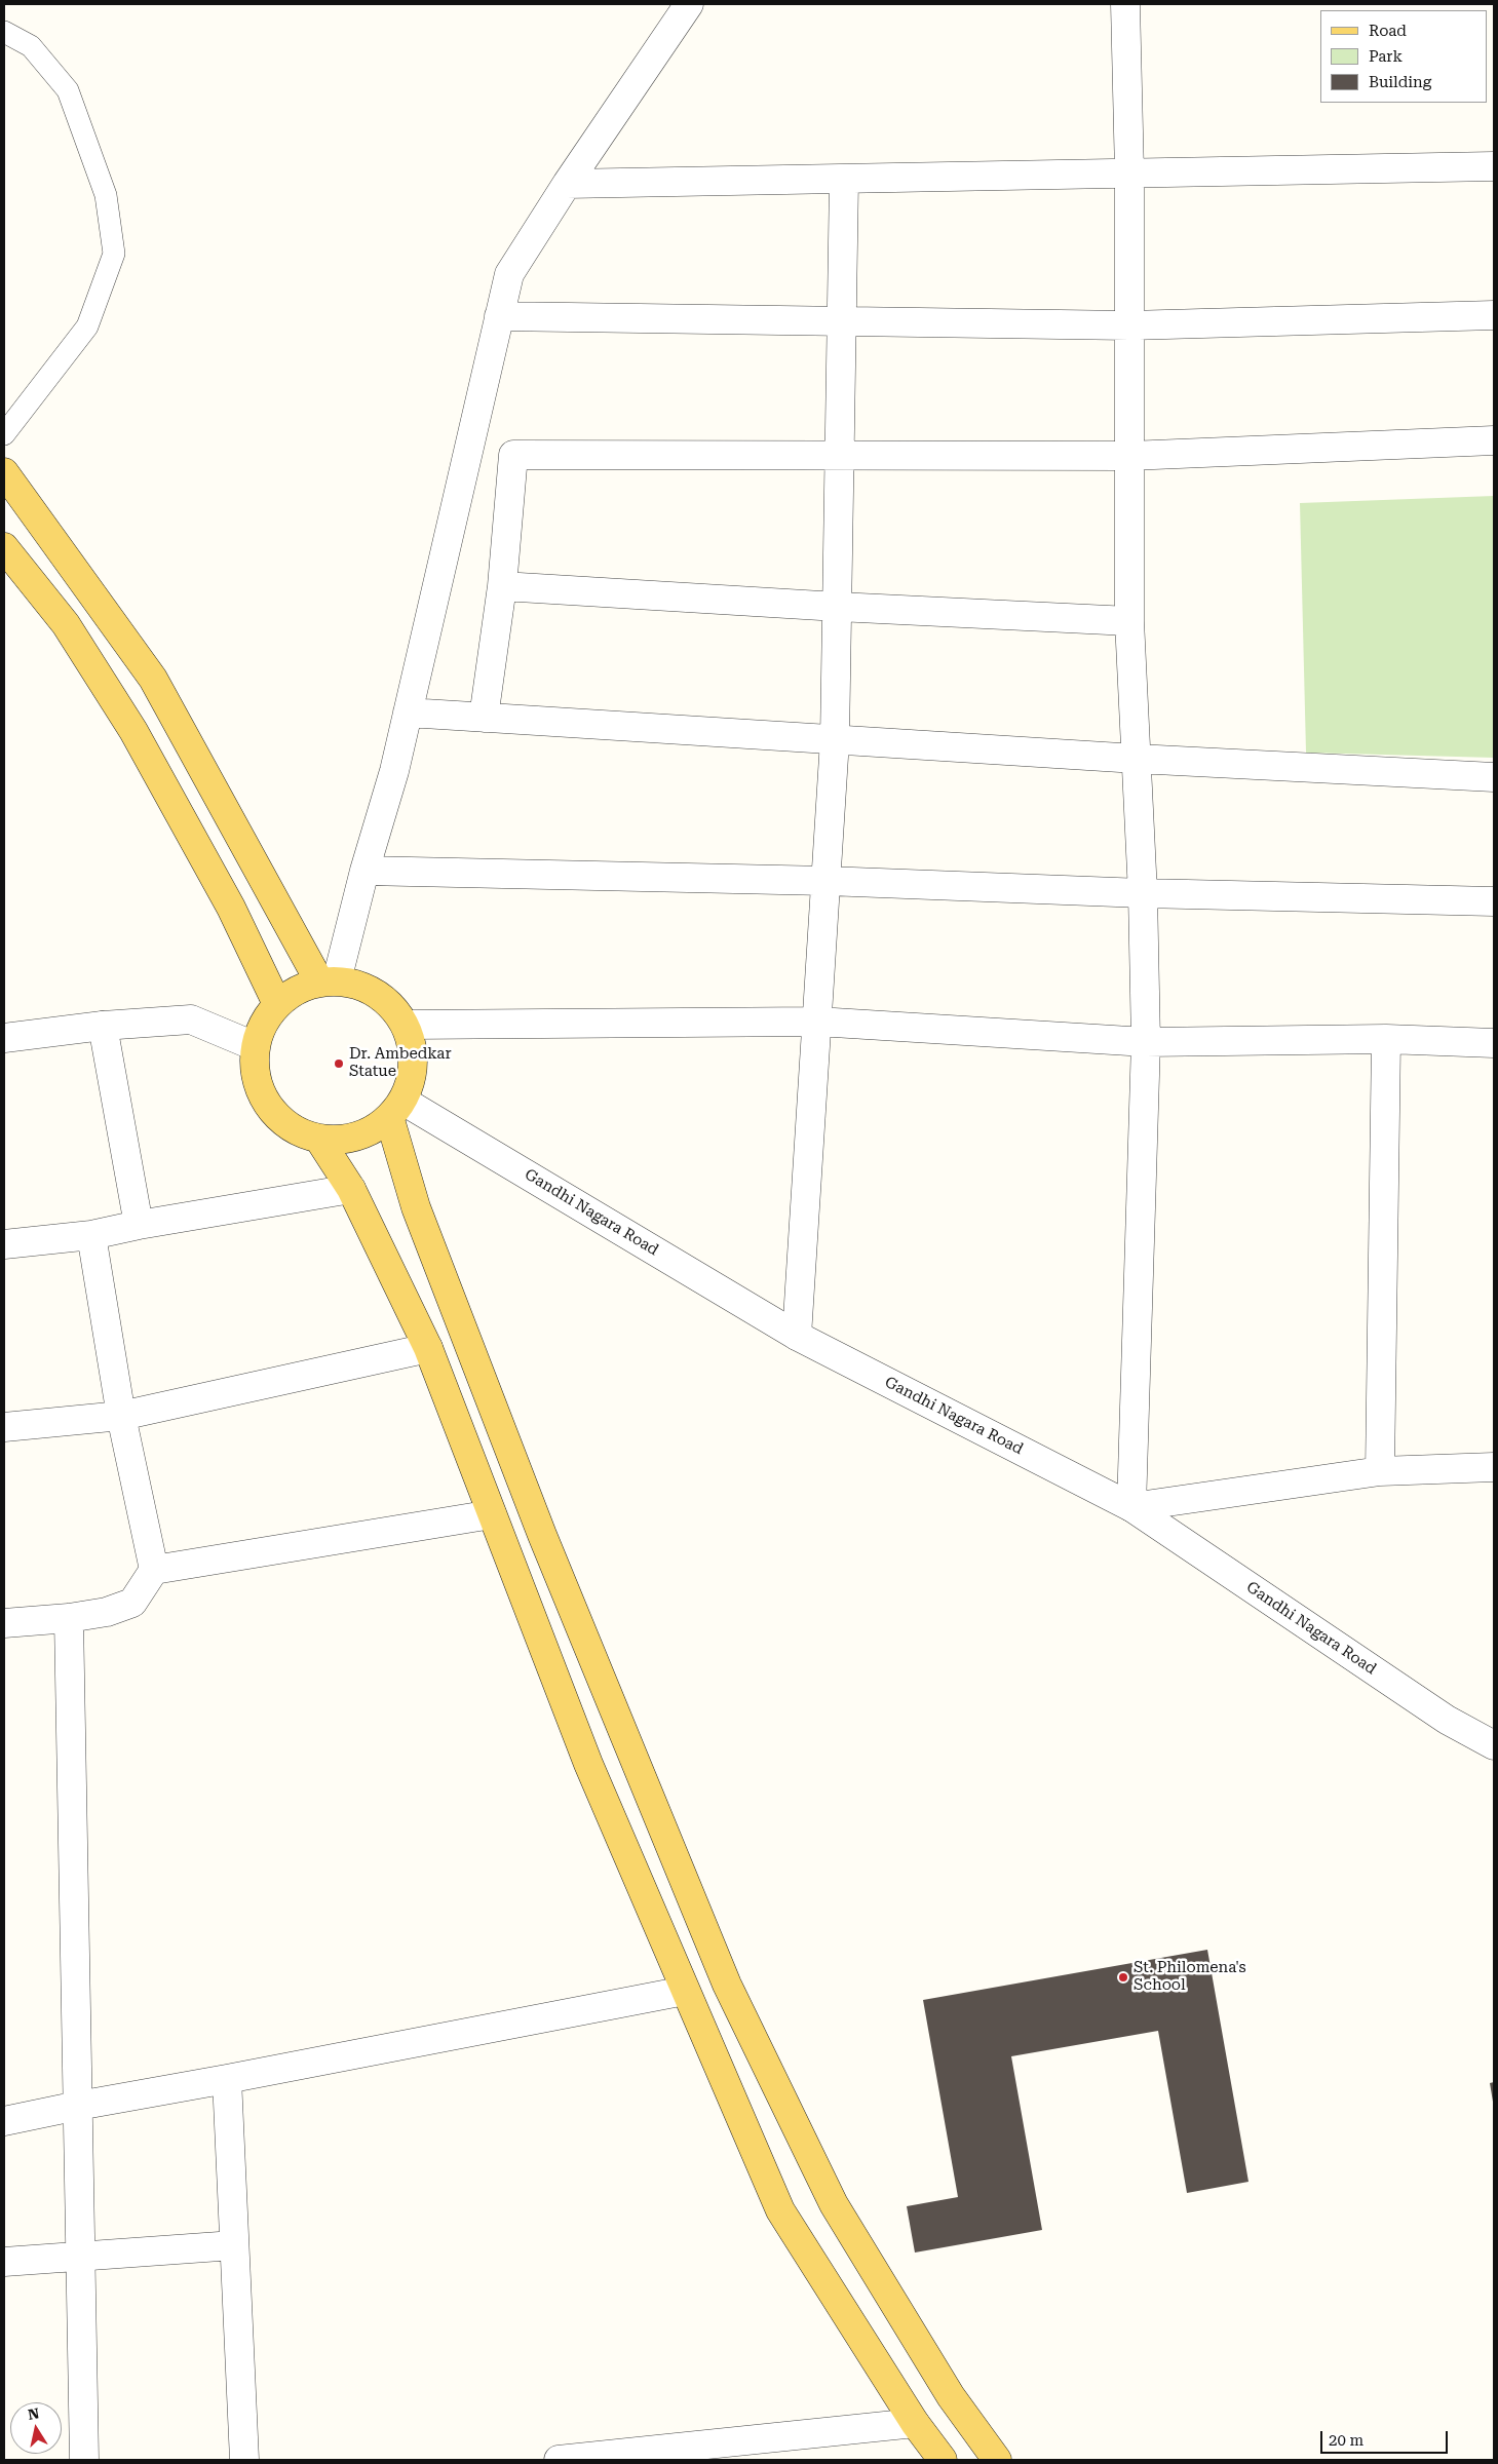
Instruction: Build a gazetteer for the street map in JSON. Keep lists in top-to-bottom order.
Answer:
{
  "streets": {
    "street": ["Gandhi Nagara Road"]
  },
  "places": ["Dr. Ambedkar Statue", "St. Philomena's School"],
  "legend": ["Road", "Park", "Building"],
  "scale_bar": "20 m",
  "north": "top"
}
